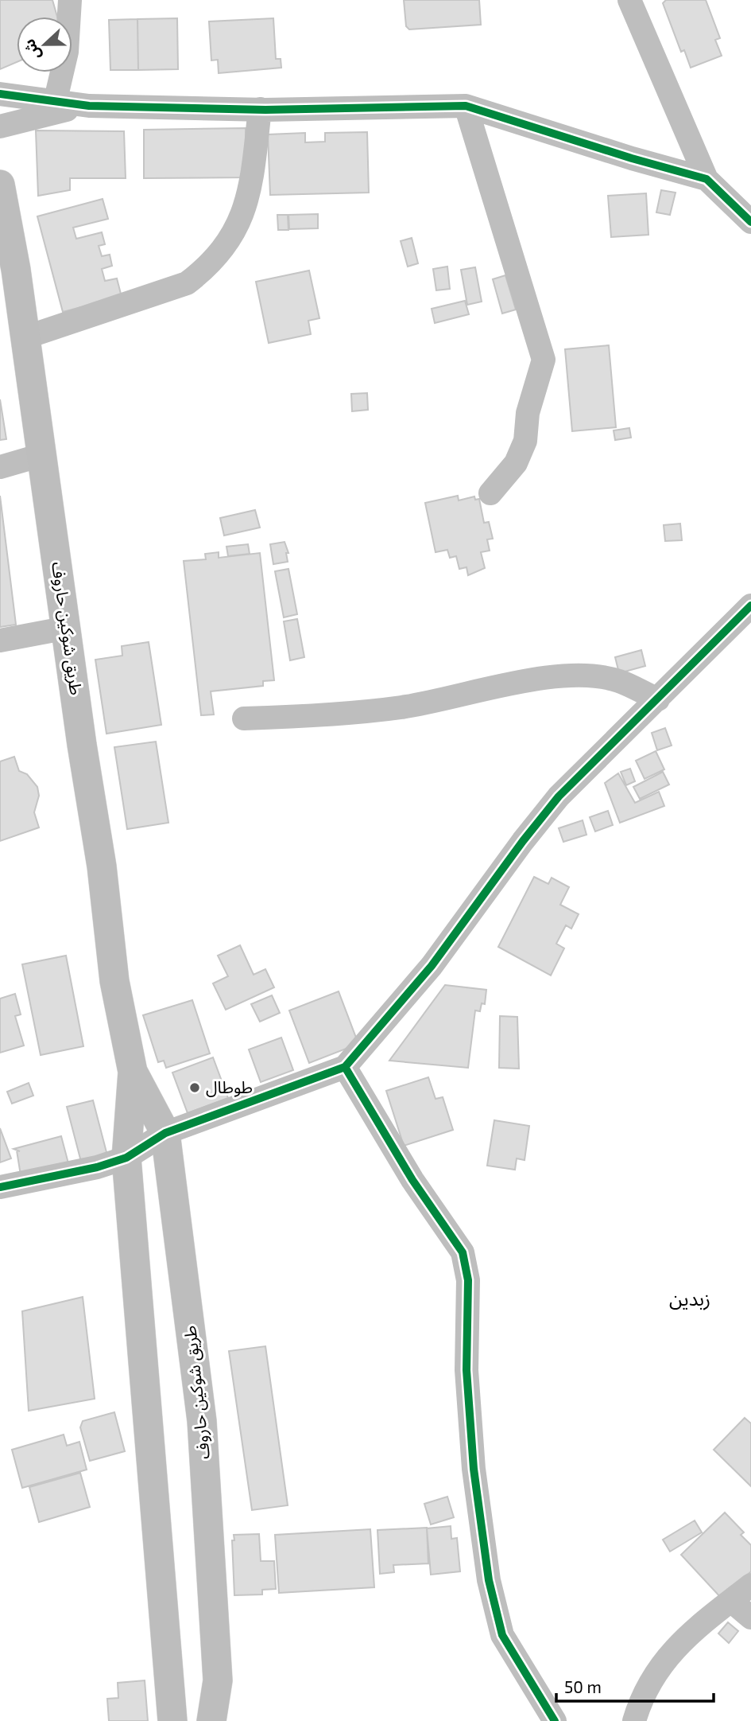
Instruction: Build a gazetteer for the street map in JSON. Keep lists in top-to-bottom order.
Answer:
{
  "streets": {
    "main road": ["طريق شوكين حاروف"]
  },
  "districts": ["زبدين"],
  "places": ["طوطال"],
  "scale_bar": "50 m",
  "north": "left"
}
